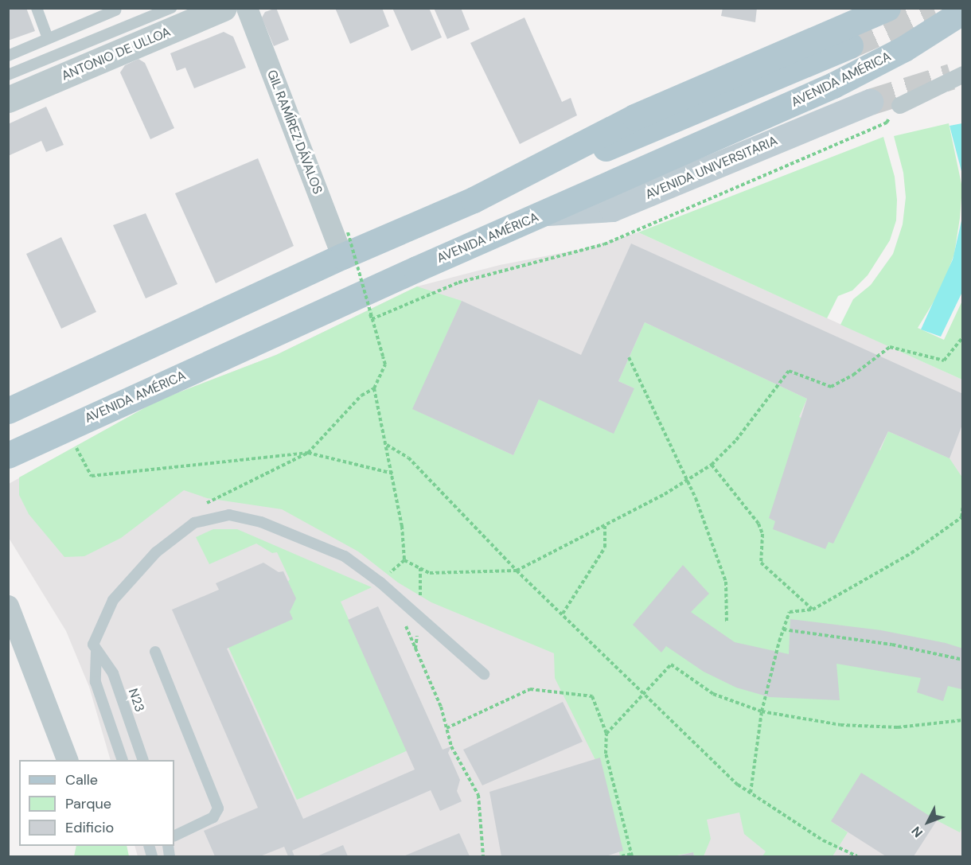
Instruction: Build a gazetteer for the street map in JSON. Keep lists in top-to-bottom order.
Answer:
{
  "streets": {
    "main road": ["AVENIDA AMÉRICA", "AVENIDA UNIVERSITARIA"],
    "street": ["ANTONIO DE ULLOA", "GIL RAMÍREZ DÁVALOS"],
    "lane": ["N23"]
  },
  "crossings": [
    ["AVENIDA AMÉRICA", "AVENIDA UNIVERSITARIA"]
  ],
  "legend": ["Calle", "Parque", "Edificio"],
  "north": "bottom left"
}
